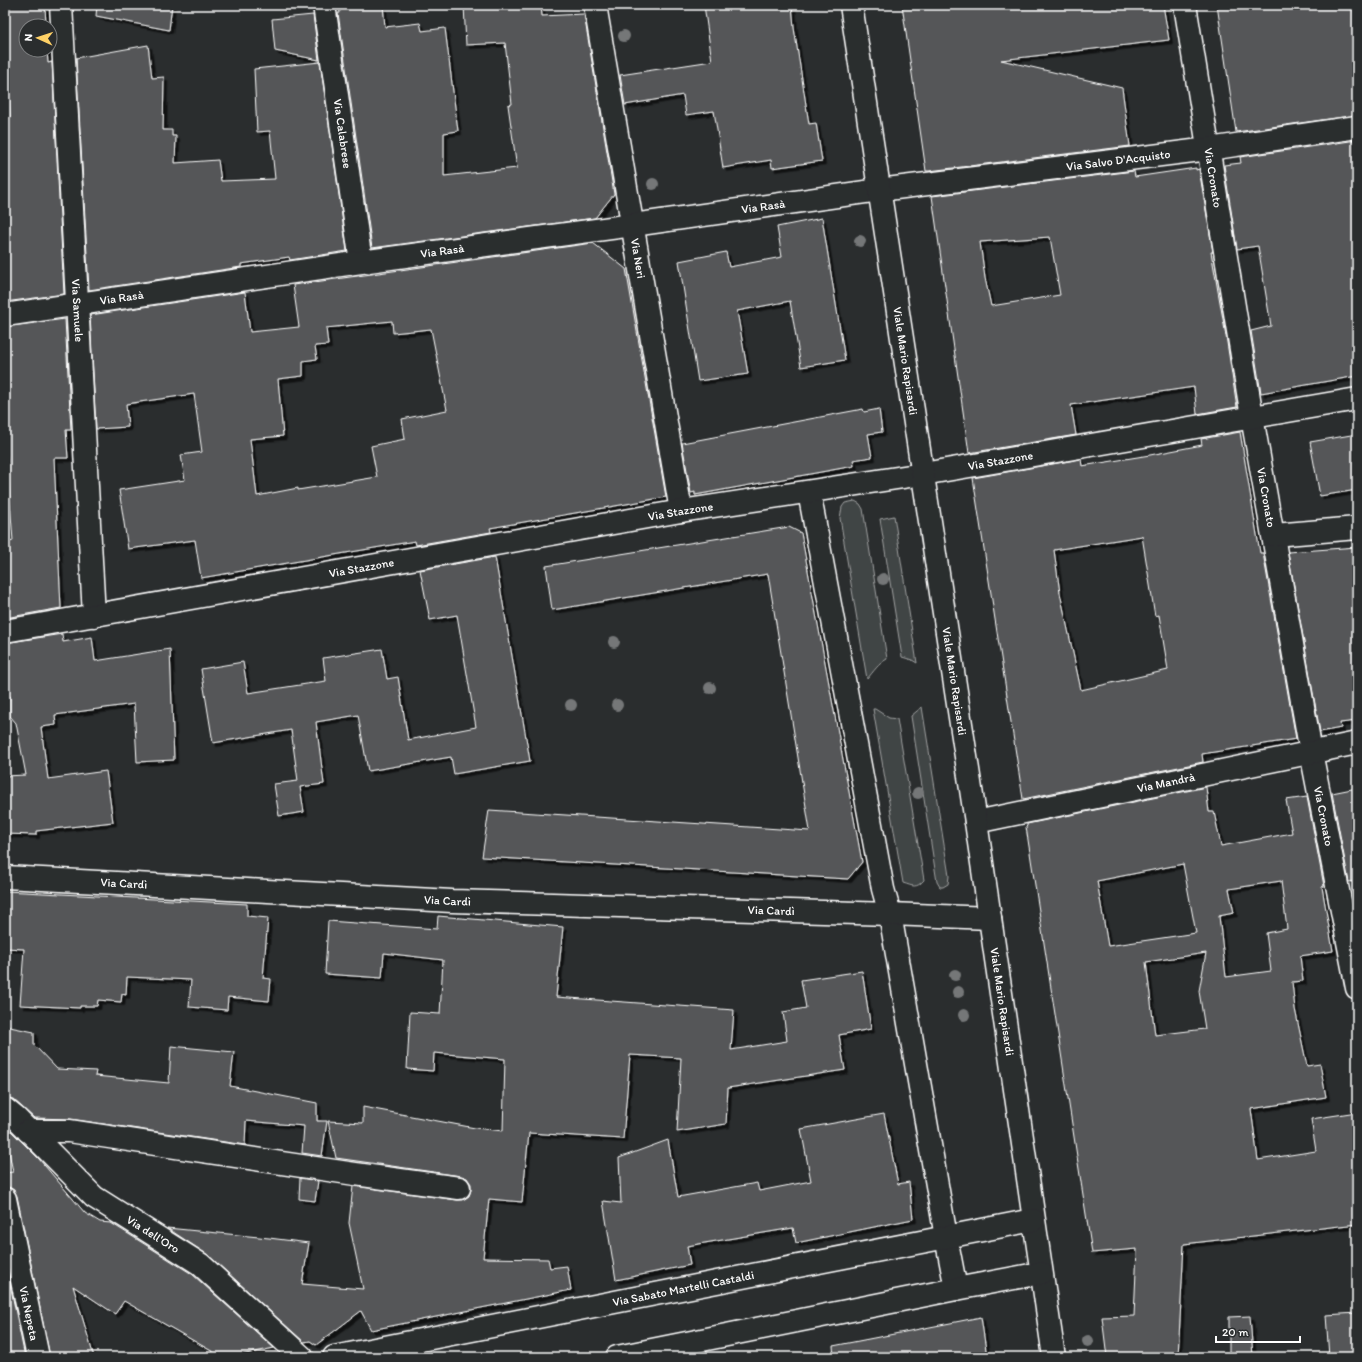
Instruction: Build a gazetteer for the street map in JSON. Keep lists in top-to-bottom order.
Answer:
{
  "streets": {
    "street": [
      "Via Calabrese",
      "Via Salvo D'Acquisto",
      "Via Cronato",
      "Via Rasà",
      "Via Neri",
      "Via Samuele",
      "Viale Mario Rapisardi",
      "Via Stazzone",
      "Via Mandrà",
      "Via Cardì",
      "Via dell'Oro",
      "Via Sabato Martelli Castaldi",
      "Via Nepeta"
    ]
  },
  "crossings": [
    ["Via Calabrese", "Via Rasà"],
    ["Via Salvo D'Acquisto", "Via Cronato"],
    ["Via Salvo D'Acquisto", "Via Rasà"],
    ["Via Salvo D'Acquisto", "Viale Mario Rapisardi"],
    ["Via Cronato", "Via Stazzone"],
    ["Via Cronato", "Via Mandrà"],
    ["Via Rasà", "Via Neri"],
    ["Via Rasà", "Via Samuele"],
    ["Via Rasà", "Viale Mario Rapisardi"],
    ["Via Neri", "Via Stazzone"],
    ["Via Samuele", "Via Stazzone"],
    ["Viale Mario Rapisardi", "Via Stazzone"],
    ["Viale Mario Rapisardi", "Via Mandrà"],
    ["Viale Mario Rapisardi", "Via Cardì"],
    ["Viale Mario Rapisardi", "Via Sabato Martelli Castaldi"]
  ],
  "scale_bar": "20 m",
  "north": "left"
}
